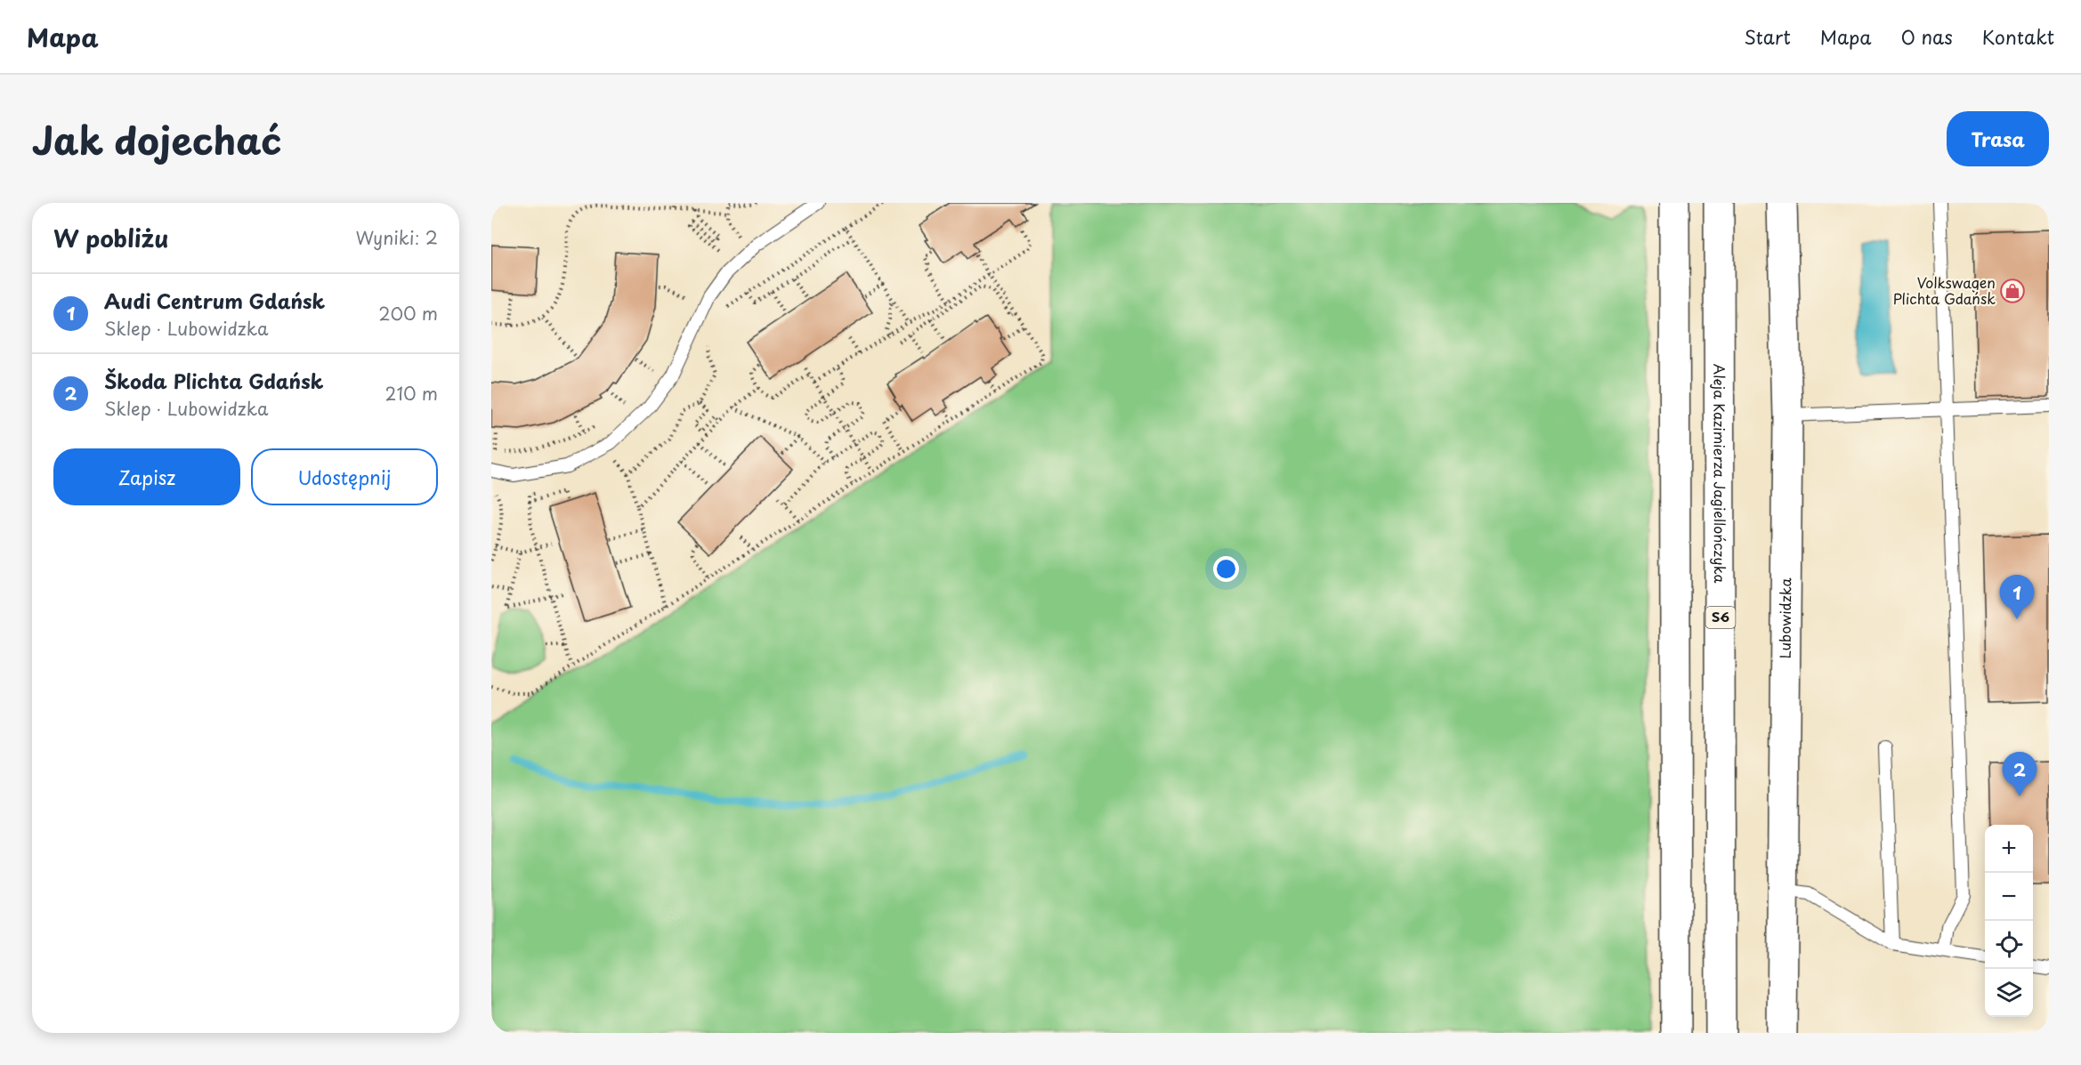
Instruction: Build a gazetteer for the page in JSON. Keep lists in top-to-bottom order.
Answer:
{
  "streets": {
    "main road": ["Aleja Kazimierza Jagiellończyka", "S6", "Lubowidzka"]
  },
  "places": {
    "shop": ["Volkswagen Plichta Gdańsk"]
  },
  "page": {
    "header": "Mapa",
    "nav": [
      "Start",
      "Mapa",
      "O nas",
      "Kontakt"
    ],
    "title": "Jak dojechać",
    "buttons": [
      "Trasa",
      ["Zapisz", "Udostępnij"]
    ],
    "heading": ["W pobliżu", "Wyniki: 2"],
    "list": [
      {
        "mark": "1",
        "name": "Audi Centrum Gdańsk",
        "note": "Sklep · Lubowidzka",
        "value": "200 m"
      },
      {
        "mark": "2",
        "name": "Škoda Plichta Gdańsk",
        "note": "Sklep · Lubowidzka",
        "value": "210 m"
      }
    ],
    "pins": ["1", "2"],
    "map_buttons": ["+", "−"]
  }
}
